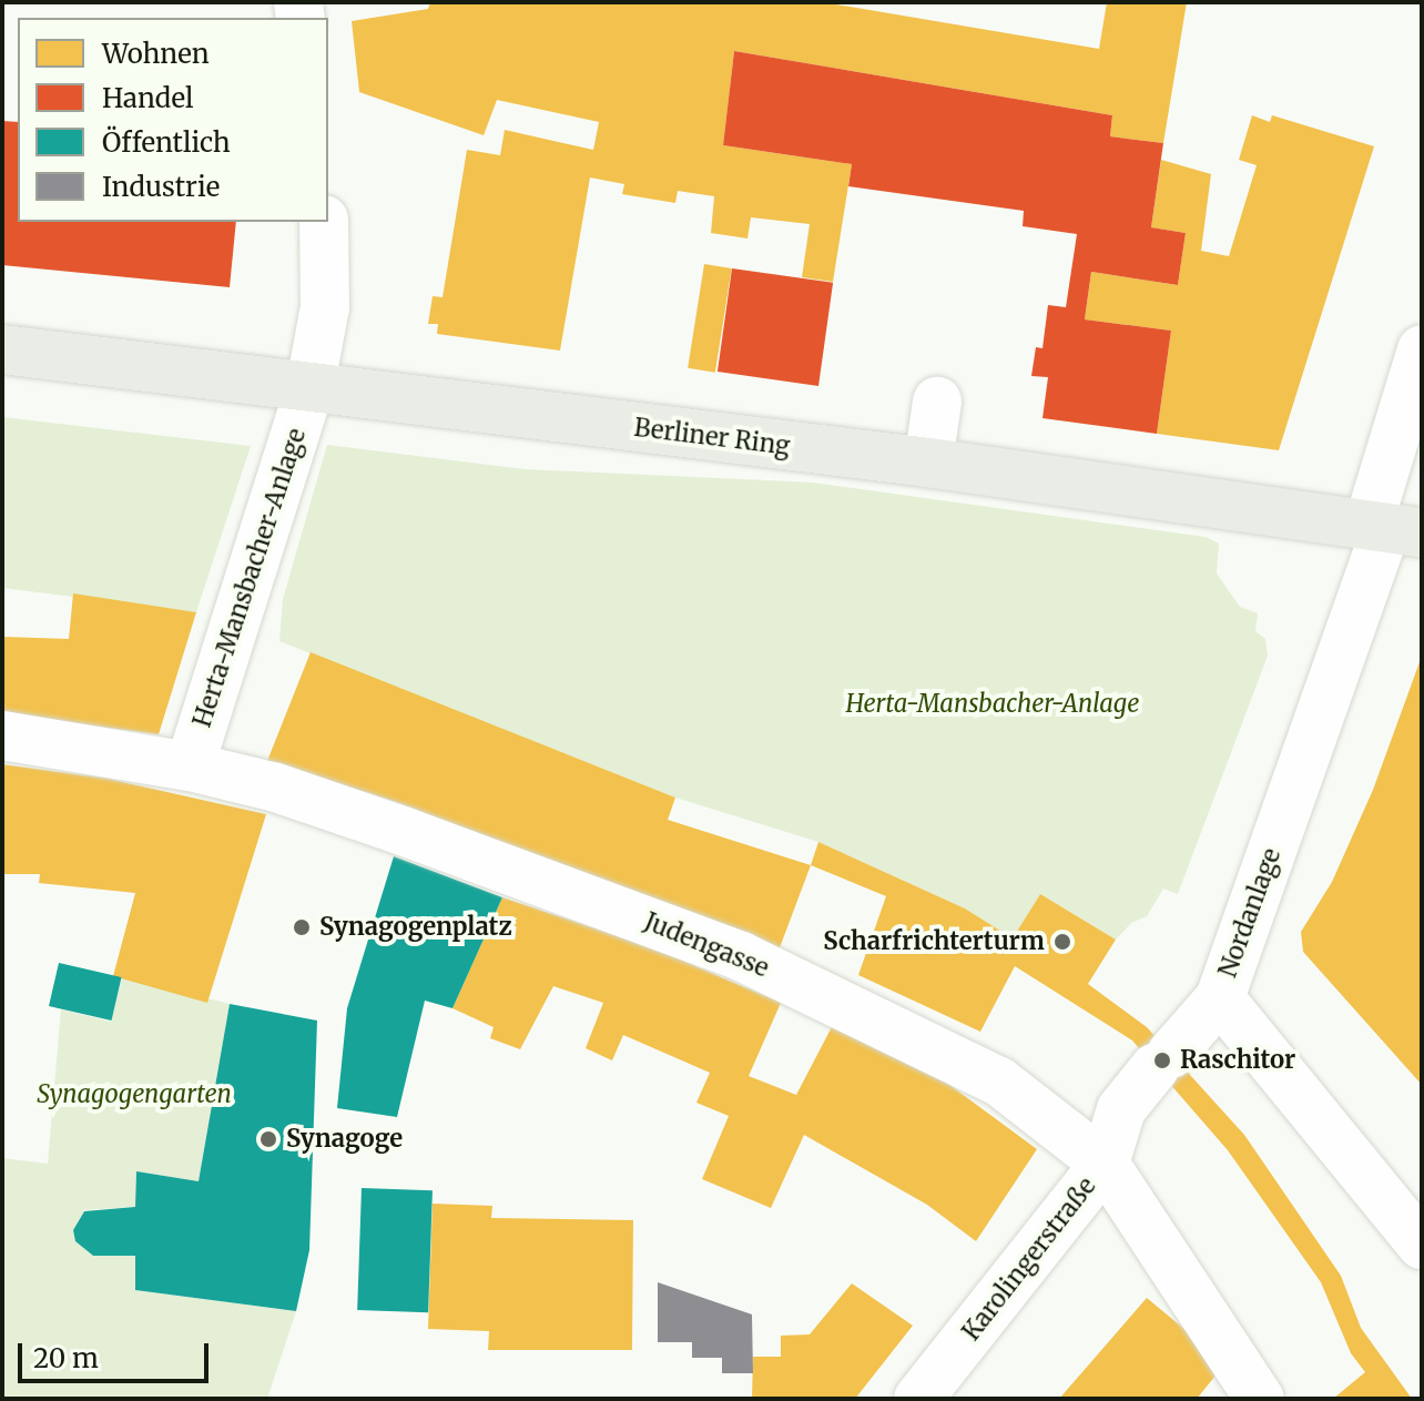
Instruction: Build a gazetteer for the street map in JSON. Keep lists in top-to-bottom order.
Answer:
{
  "streets": {
    "main road": ["Berliner Ring"],
    "street": [
      "Herta-Mansbacher-Anlage",
      "Nordanlage",
      "Judengasse",
      "Karolingerstraße"
    ]
  },
  "crossings": [
    ["Berliner Ring", "Herta-Mansbacher-Anlage"],
    ["Berliner Ring", "Nordanlage"],
    ["Herta-Mansbacher-Anlage", "Judengasse"],
    ["Nordanlage", "Karolingerstraße"],
    ["Judengasse", "Karolingerstraße"]
  ],
  "parks": ["Herta-Mansbacher-Anlage", "Synagogengarten"],
  "places": [
    "Synagogenplatz",
    "Scharfrichterturm",
    "Raschitor",
    "Synagoge"
  ],
  "legend": [
    "Wohnen",
    "Handel",
    "Öffentlich",
    "Industrie"
  ],
  "scale_bar": "20 m"
}
